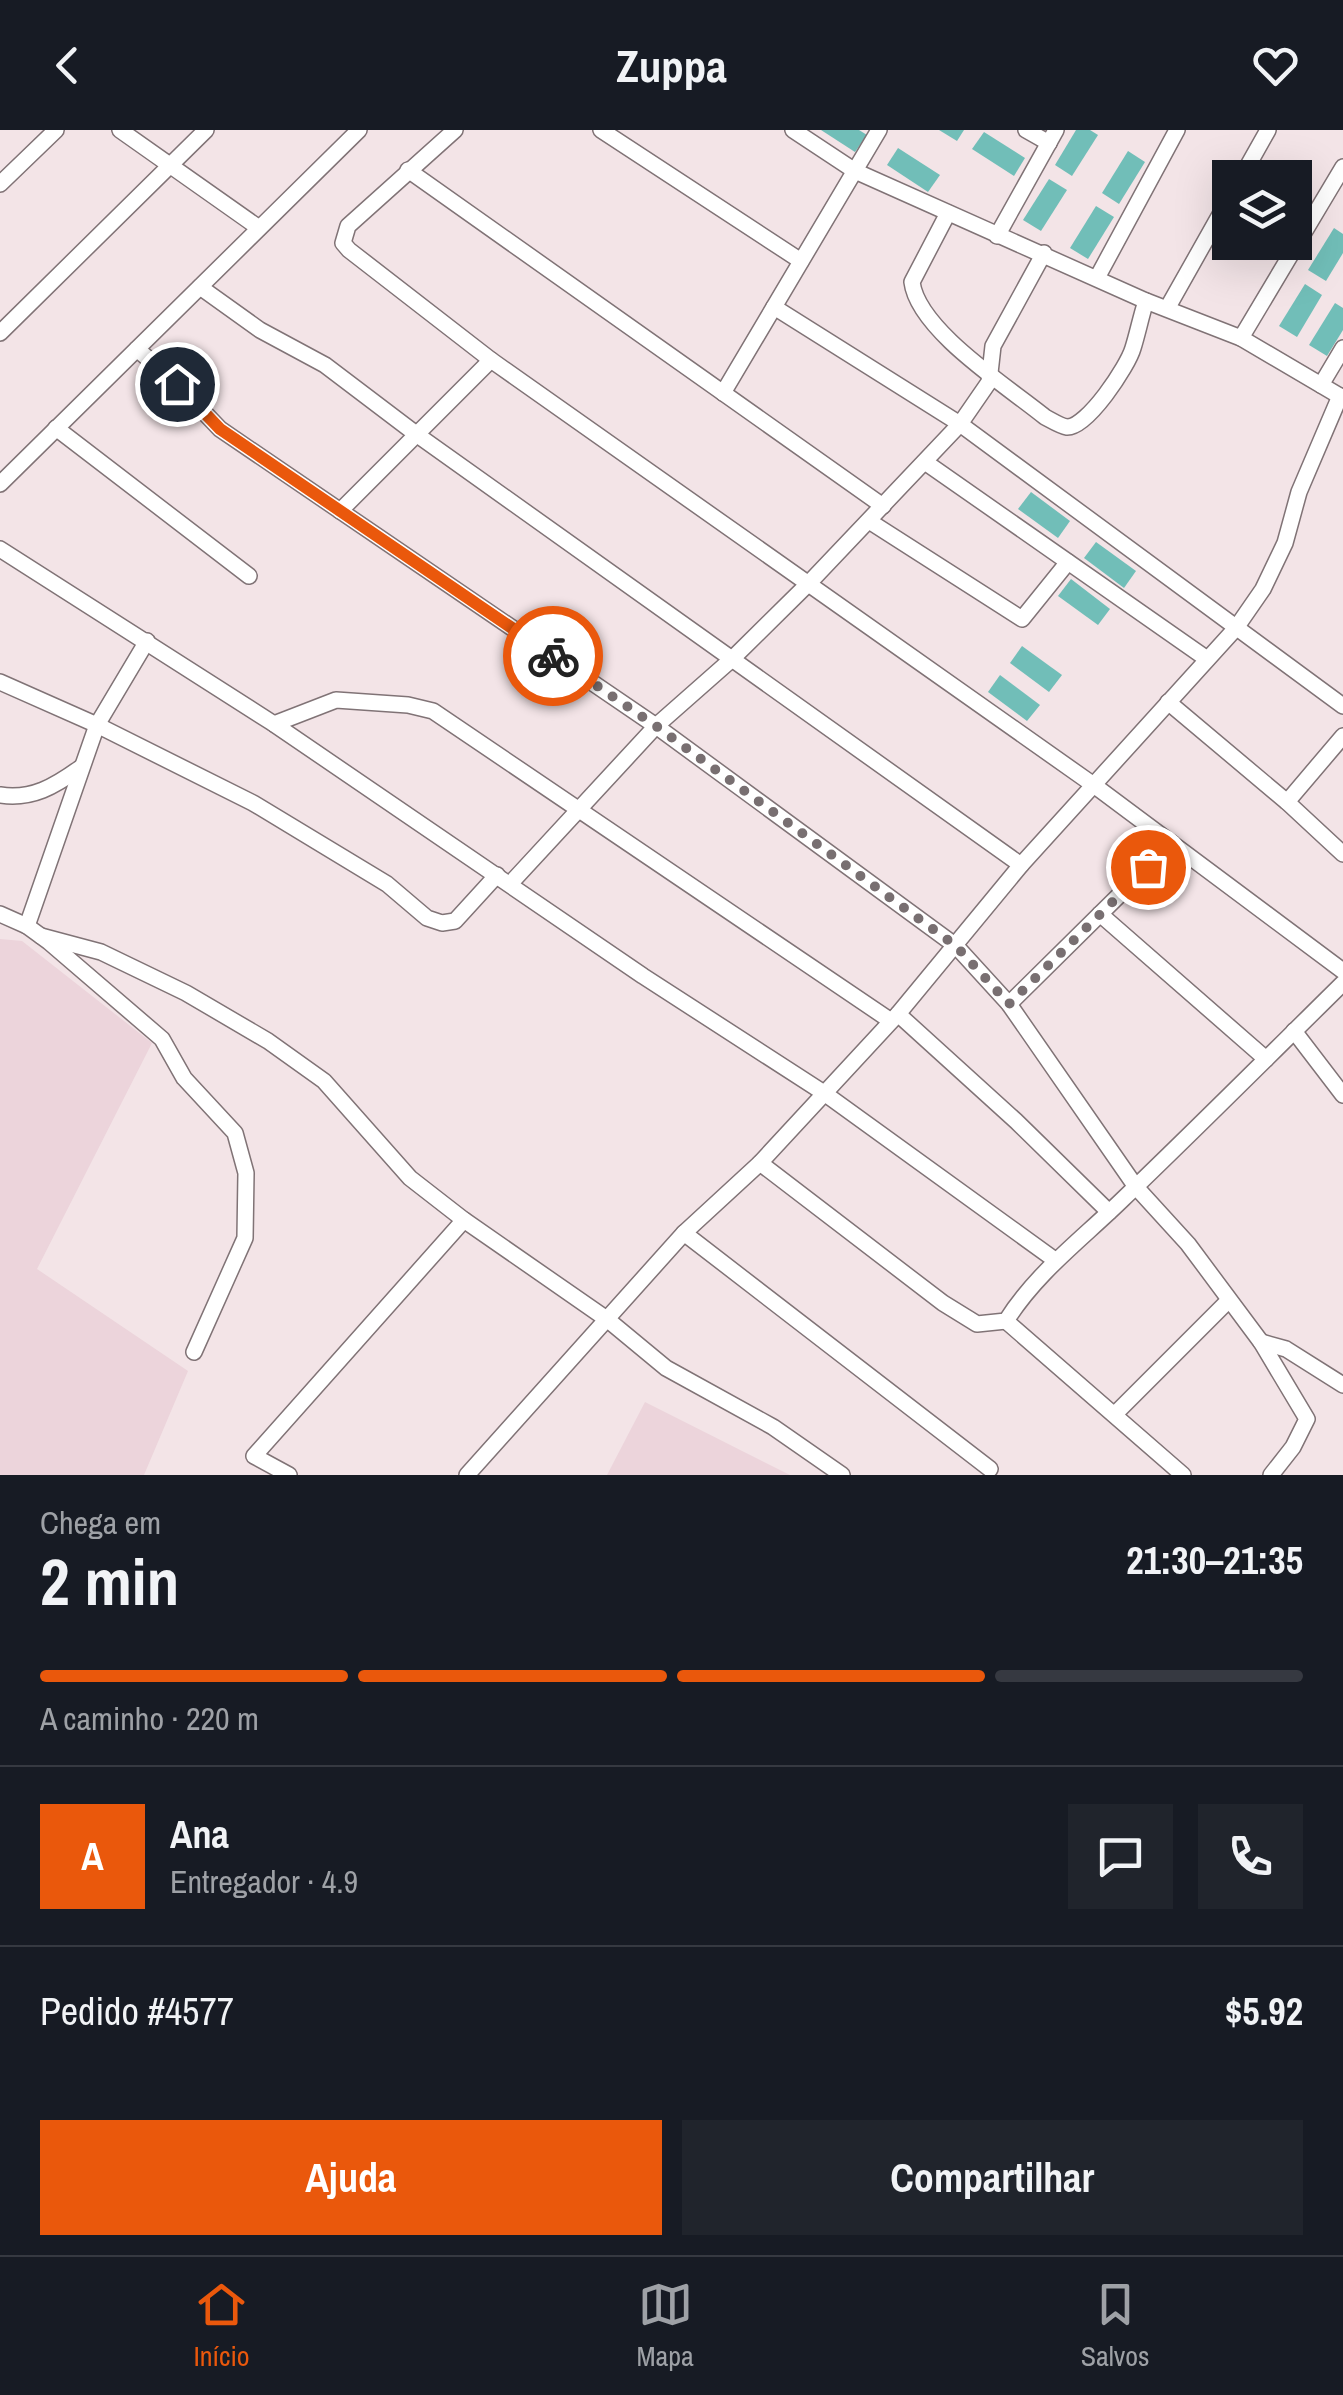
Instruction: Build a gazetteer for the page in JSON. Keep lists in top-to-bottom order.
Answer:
{
  "page": {
    "header": "Zuppa",
    "heading": ["2 min", "Chega em", "21:30–21:35"],
    "panel": [
      "Ana",
      "Entregador · 4.9",
      "Pedido #4577",
      "$5.92"
    ],
    "bar": "A caminho · 220 m",
    "round": "A",
    "buttons": ["Ajuda", "Compartilhar"],
    "tabs": ["Início", "Mapa", "Salvos"]
  }
}
